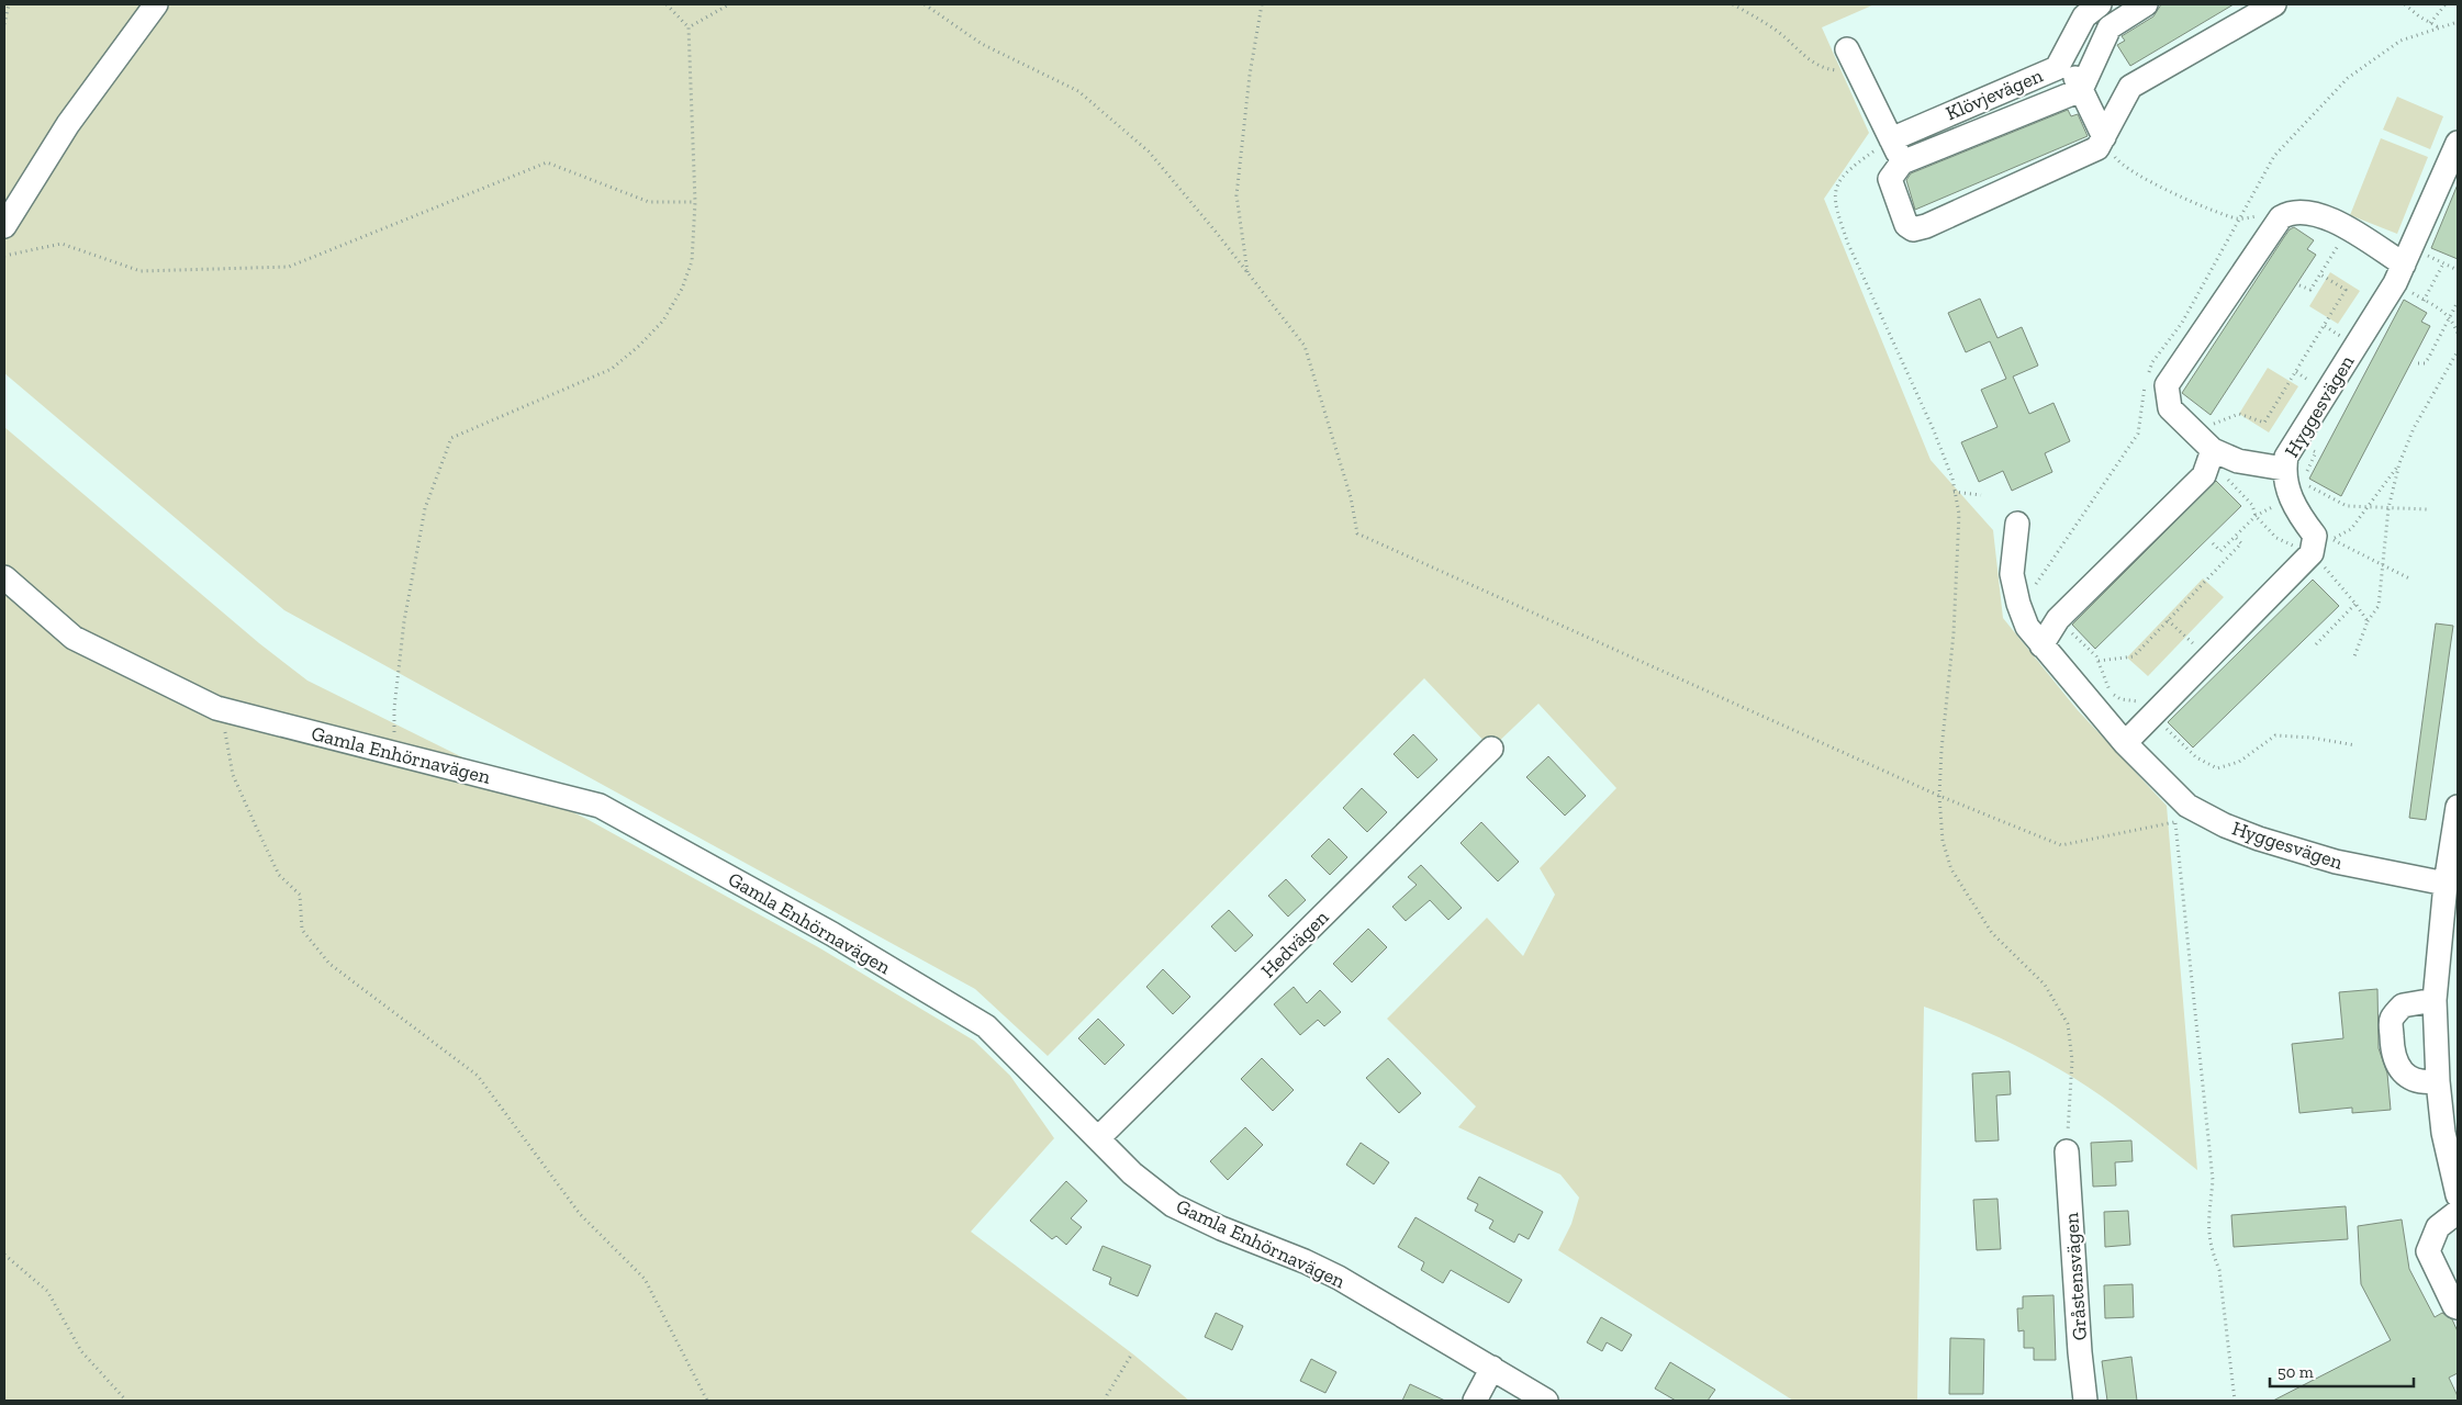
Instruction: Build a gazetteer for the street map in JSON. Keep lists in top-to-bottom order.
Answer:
{
  "streets": {
    "street": [
      "Klövjevägen",
      "Hyggesvägen",
      "Gamla Enhörnavägen",
      "Hedvägen",
      "Gråstensvägen"
    ]
  },
  "crossings": [
    ["Gamla Enhörnavägen", "Hedvägen"]
  ],
  "scale_bar": "50 m"
}
